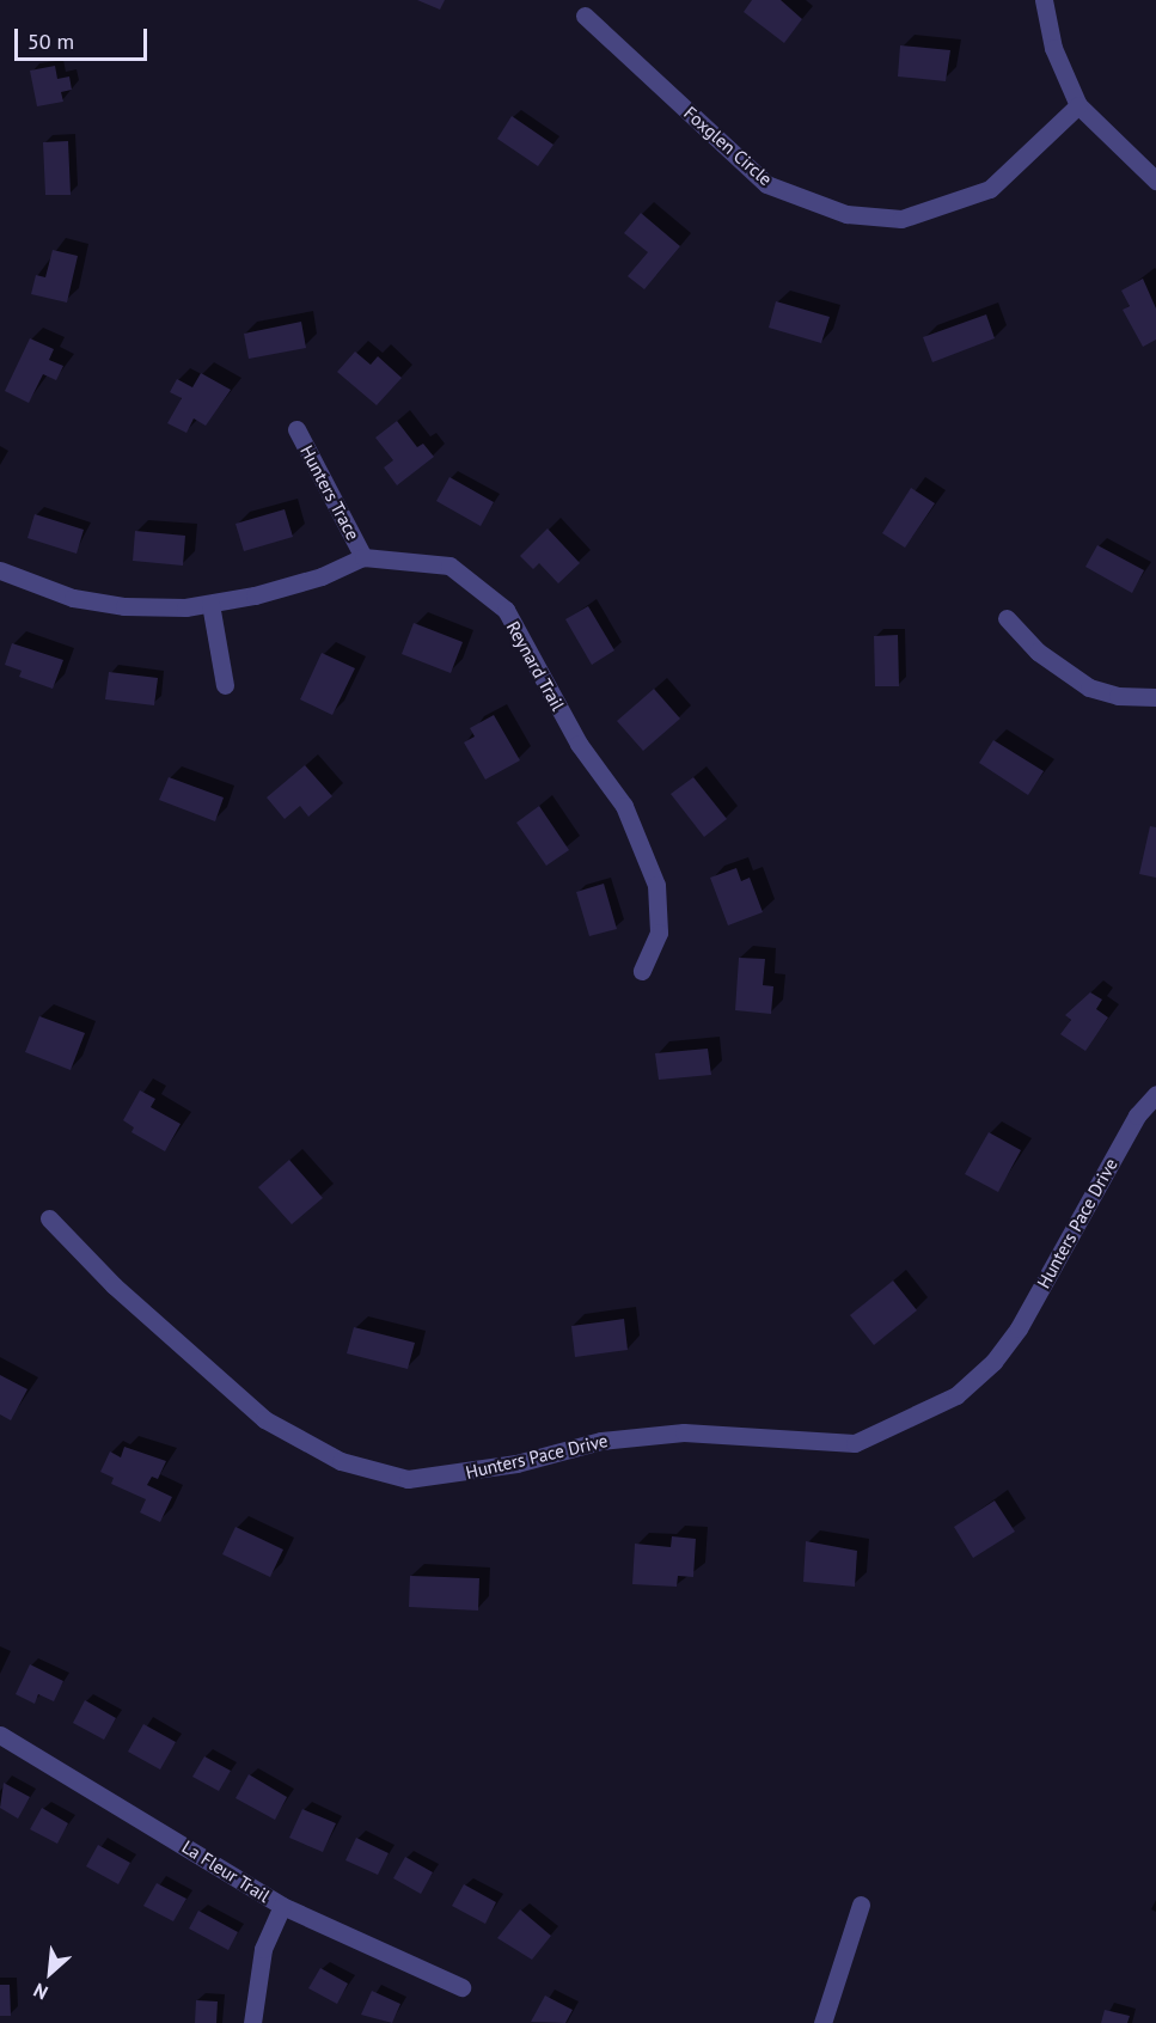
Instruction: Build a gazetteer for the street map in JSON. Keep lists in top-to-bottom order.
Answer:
{
  "streets": {
    "street": [
      "Foxglen Circle",
      "Hunters Trace",
      "Reynard Trail",
      "Hunters Pace Drive",
      "La Fleur Trail"
    ]
  },
  "crossings": [
    ["Hunters Trace", "Reynard Trail"]
  ],
  "scale_bar": "50 m",
  "north": "bottom left"
}
